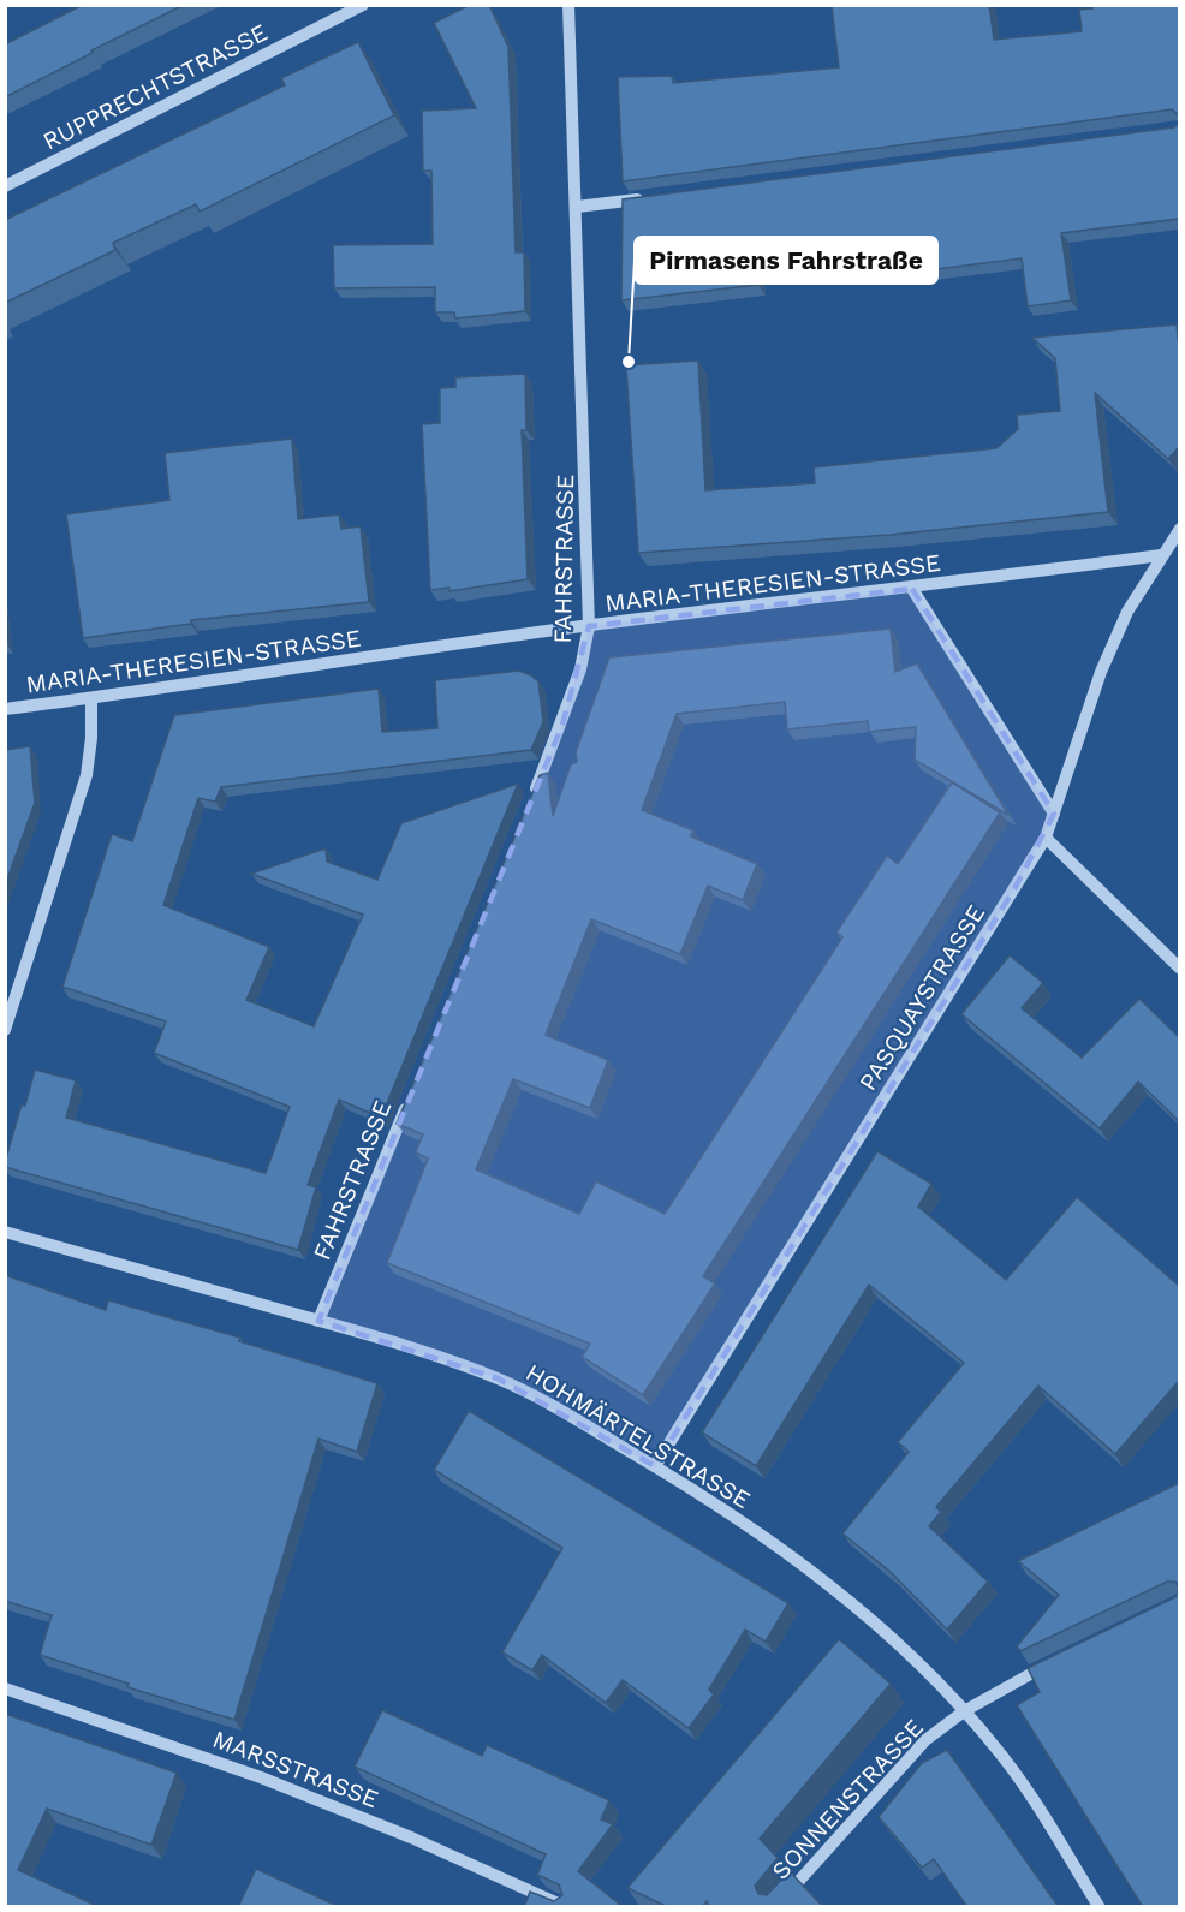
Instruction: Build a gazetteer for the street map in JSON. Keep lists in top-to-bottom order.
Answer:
{
  "streets": {
    "street": [
      "RUPPRECHTSTRASSE",
      "FAHRSTRASSE",
      "MARIA-THERESIEN-STRASSE",
      "PASQUAYSTRASSE",
      "HOHMÄRTELSTRASSE",
      "MARSSTRASSE",
      "SONNENSTRASSE"
    ]
  },
  "crossings": [
    ["FAHRSTRASSE", "MARIA-THERESIEN-STRASSE"],
    ["FAHRSTRASSE", "HOHMÄRTELSTRASSE"],
    ["MARIA-THERESIEN-STRASSE", "PASQUAYSTRASSE"],
    ["PASQUAYSTRASSE", "HOHMÄRTELSTRASSE"],
    ["HOHMÄRTELSTRASSE", "SONNENSTRASSE"]
  ],
  "places": ["Pirmasens Fahrstraße"]
}
